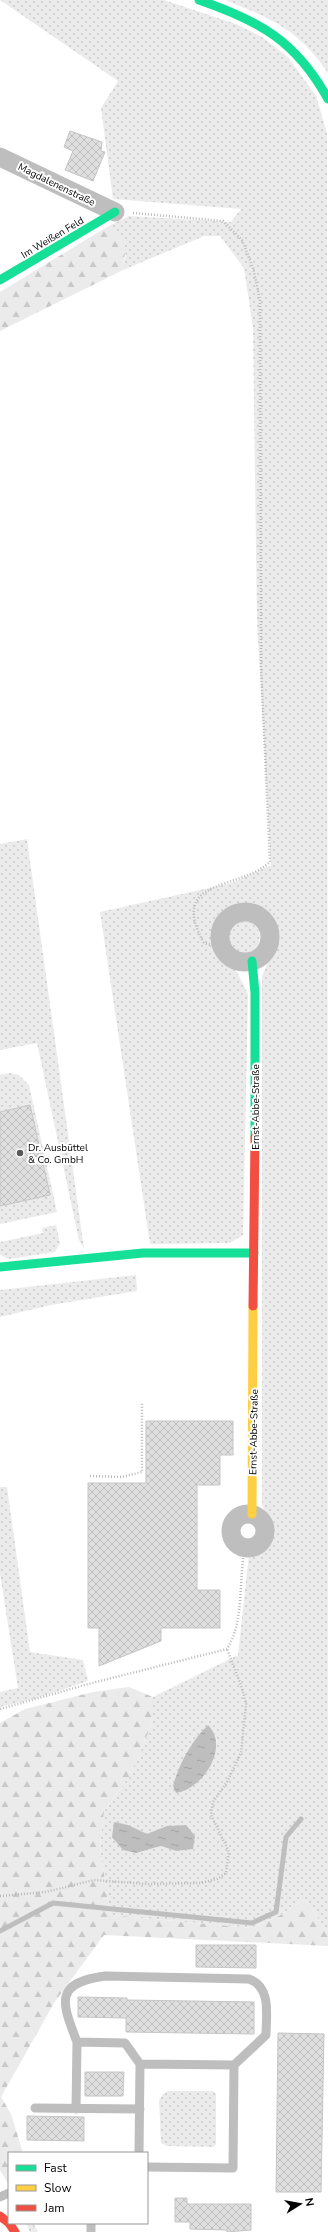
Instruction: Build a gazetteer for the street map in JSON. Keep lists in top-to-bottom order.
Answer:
{
  "streets": {
    "main road": ["Im Weißen Feld", "Ernst-Abbe-Straße"],
    "street": ["Magdalenenstraße"]
  },
  "crossings": [
    ["Magdalenenstraße", "Im Weißen Feld"]
  ],
  "places": ["Dr. Ausbüttel & Co. GmbH"],
  "legend": ["Fast", "Slow", "Jam"],
  "north": "right"
}
